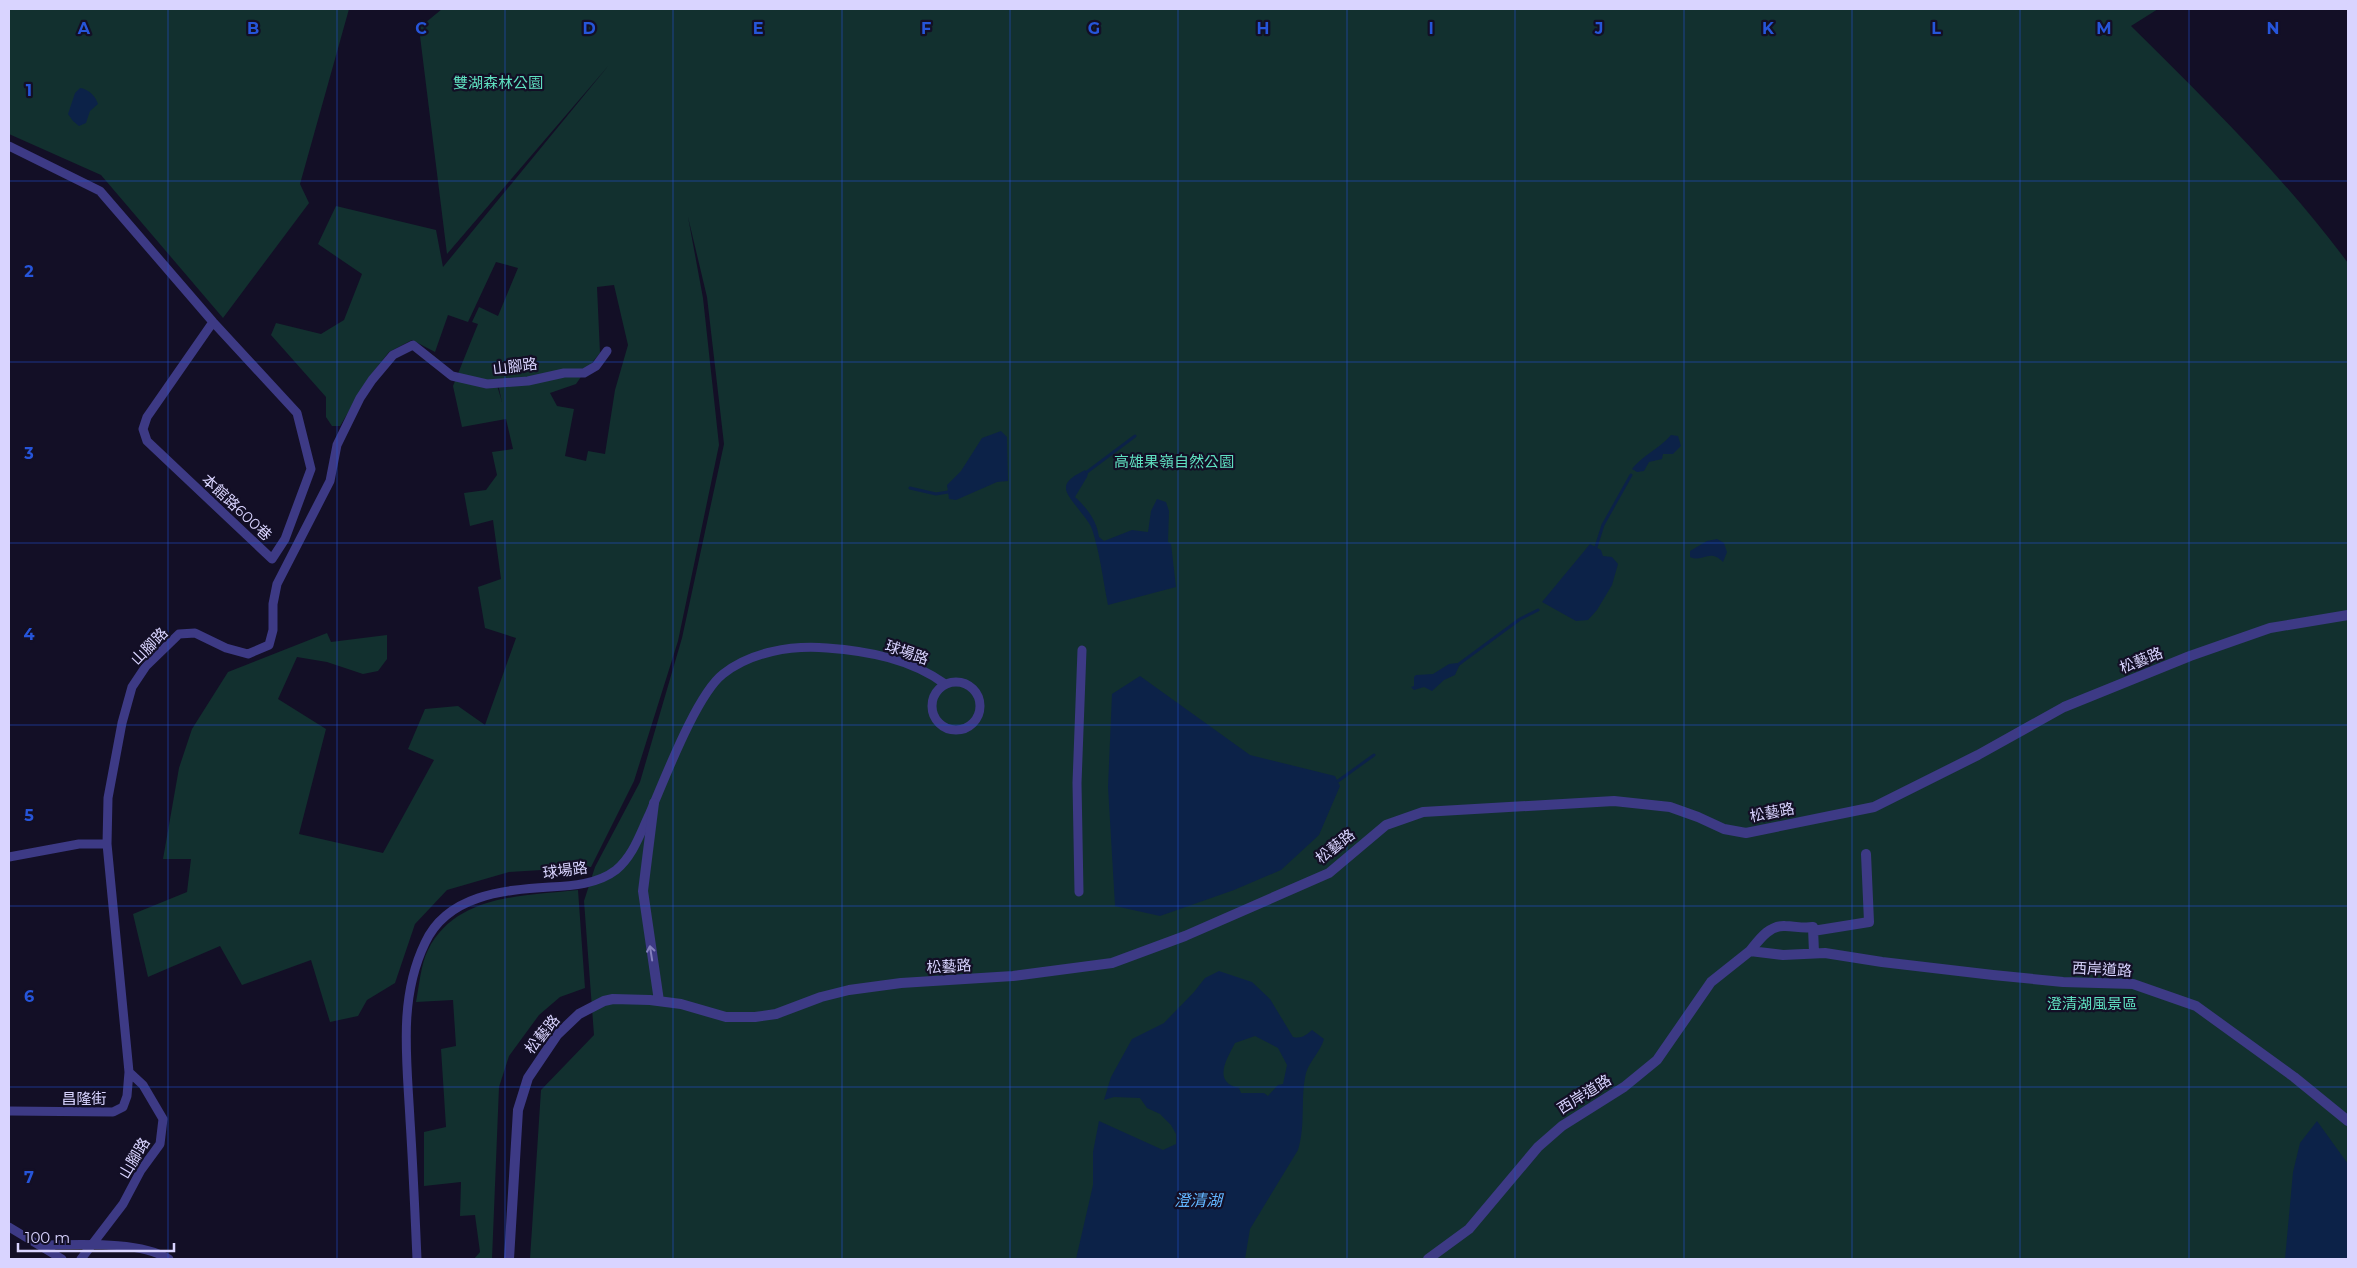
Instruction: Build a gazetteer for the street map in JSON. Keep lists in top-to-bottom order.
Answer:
{
  "streets": {
    "street": [
      "山腳路",
      "本館路600巷",
      "球場路",
      "松藝路",
      "西岸道路",
      "昌隆街"
    ]
  },
  "crossings": [
    ["山腳路", "昌隆街"]
  ],
  "water": ["澄清湖"],
  "parks": ["雙湖森林公園", "高雄果嶺自然公園", "澄清湖風景區"],
  "scale_bar": "100 m",
  "grid": {
    "columns": [
      "A",
      "B",
      "C",
      "D",
      "E",
      "F",
      "G",
      "H",
      "I",
      "J",
      "K",
      "L",
      "M",
      "N"
    ],
    "rows": [
      "1",
      "2",
      "3",
      "4",
      "5",
      "6",
      "7"
    ]
  }
}
